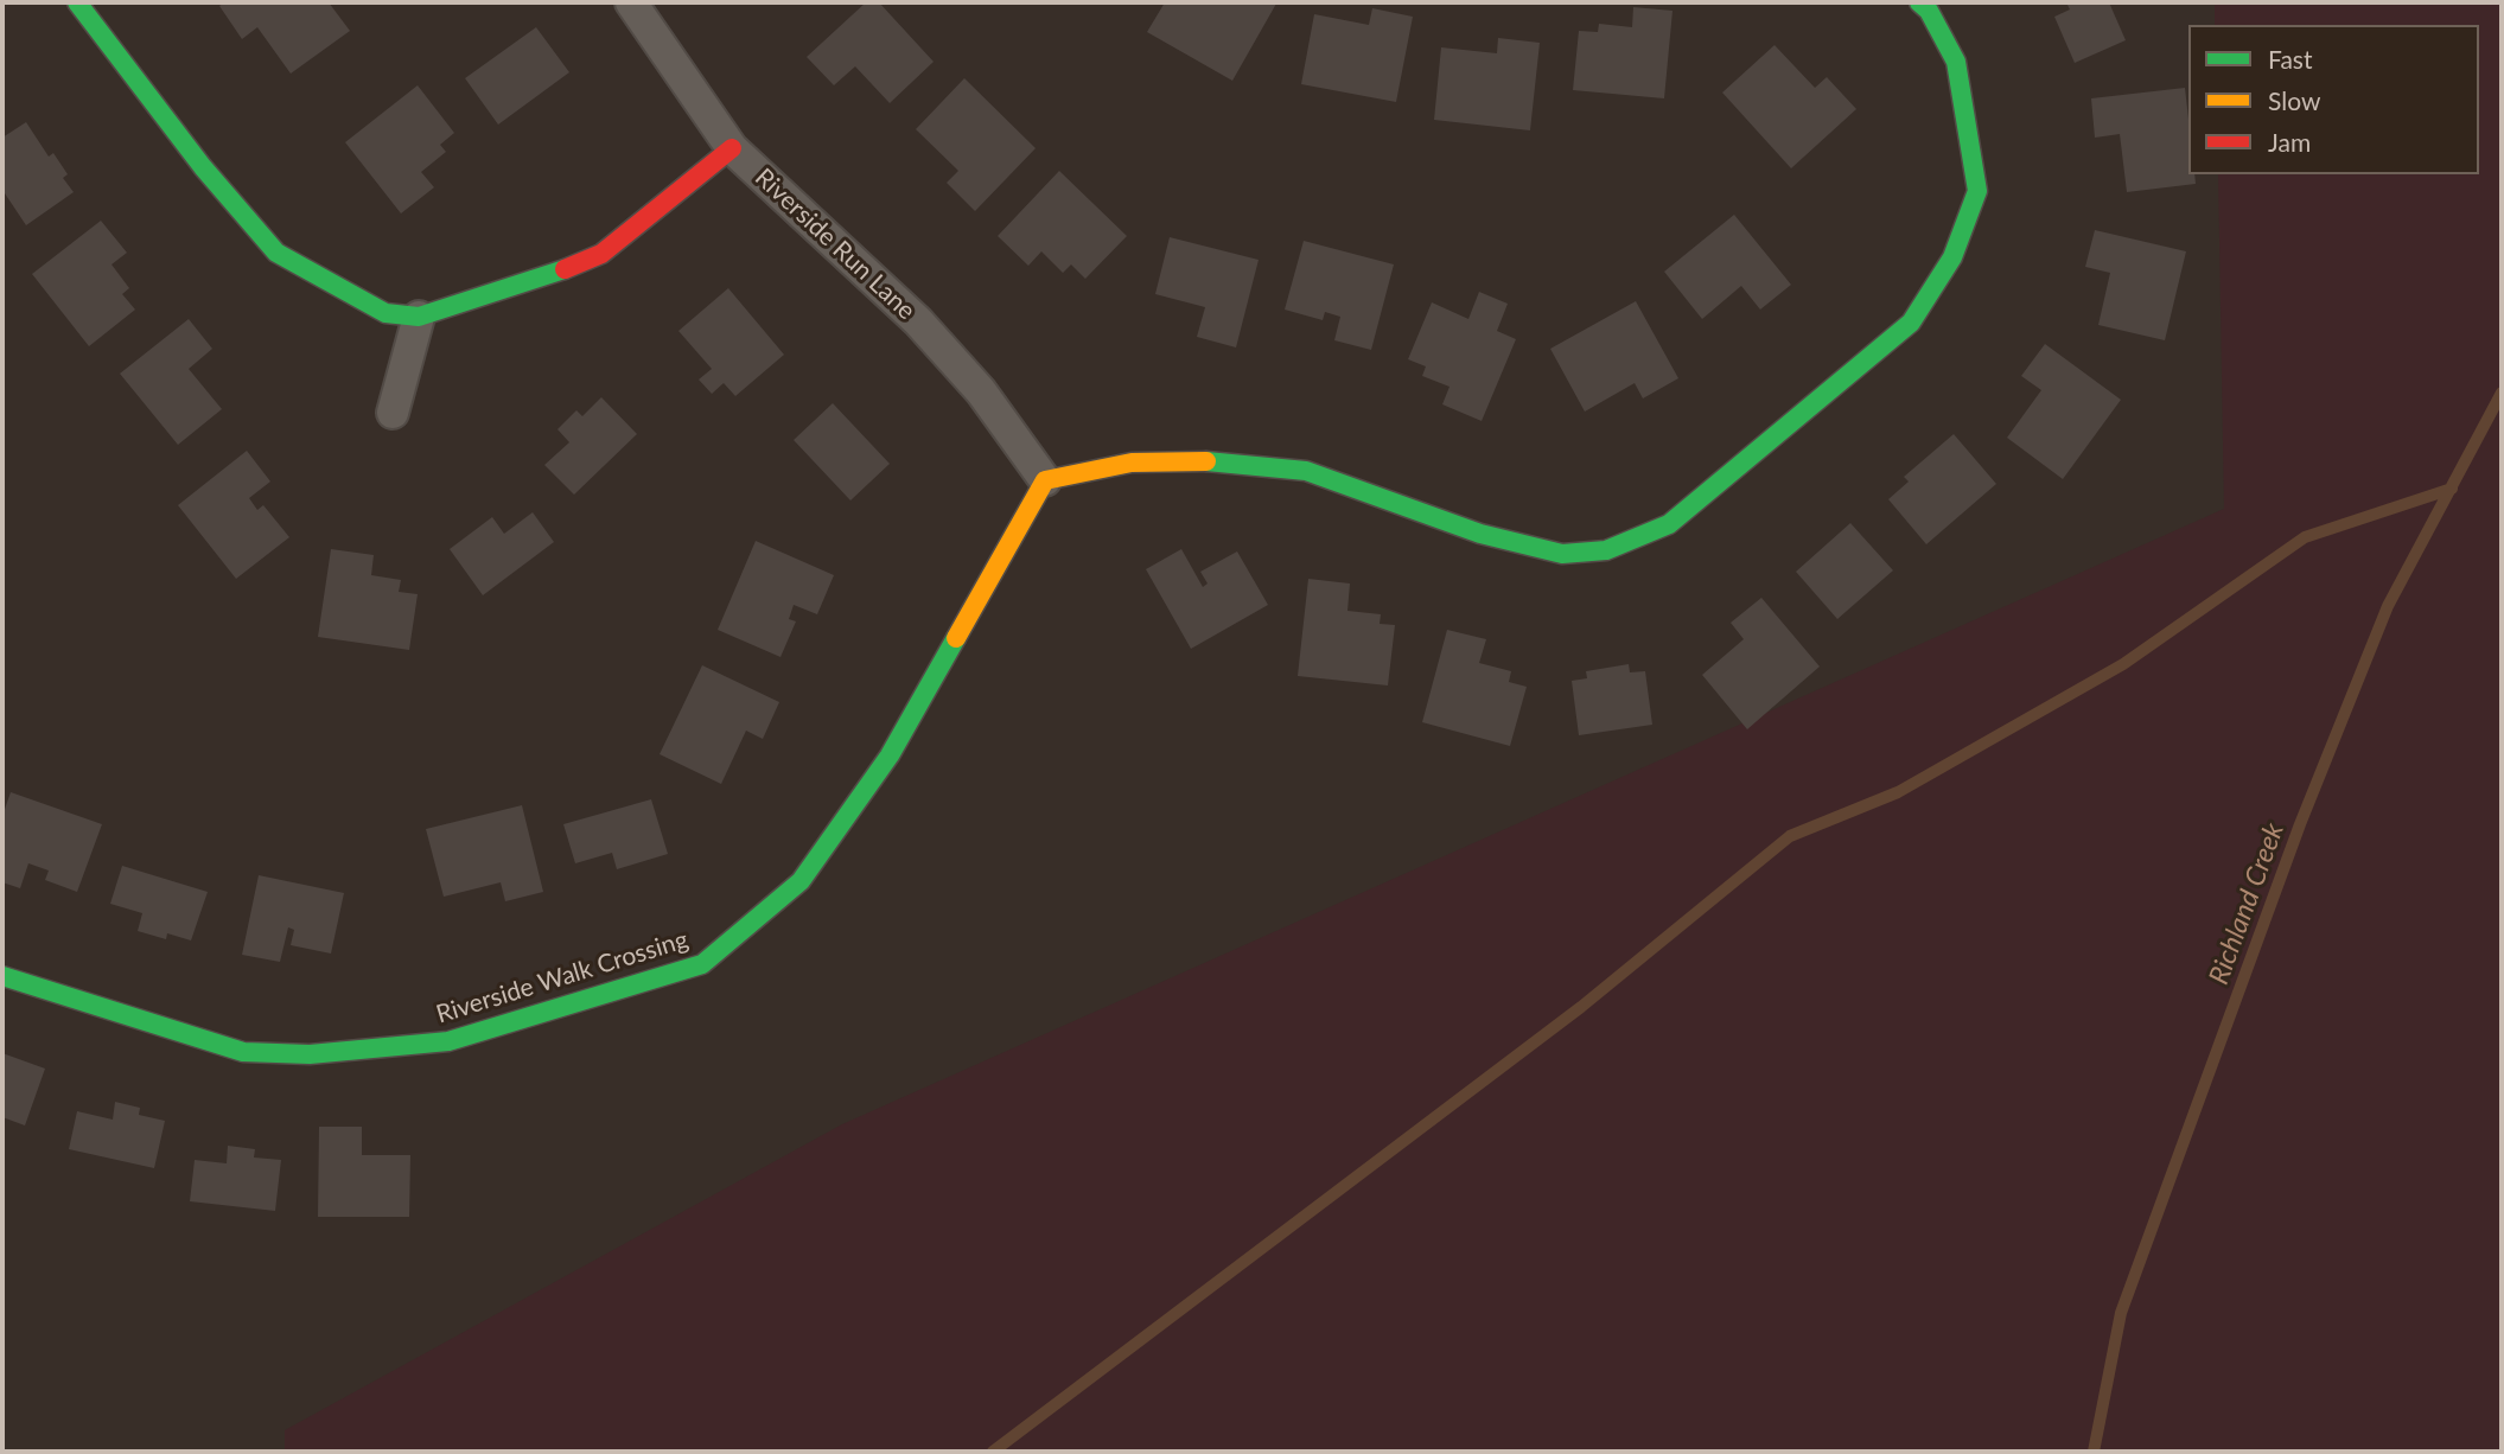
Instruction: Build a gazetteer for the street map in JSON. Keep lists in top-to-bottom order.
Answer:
{
  "streets": {
    "street": ["Riverside Run Lane", "Riverside Walk Crossing"]
  },
  "crossings": [
    ["Riverside Run Lane", "Riverside Walk Crossing"]
  ],
  "water": ["Richland Creek"],
  "legend": ["Fast", "Slow", "Jam"]
}
